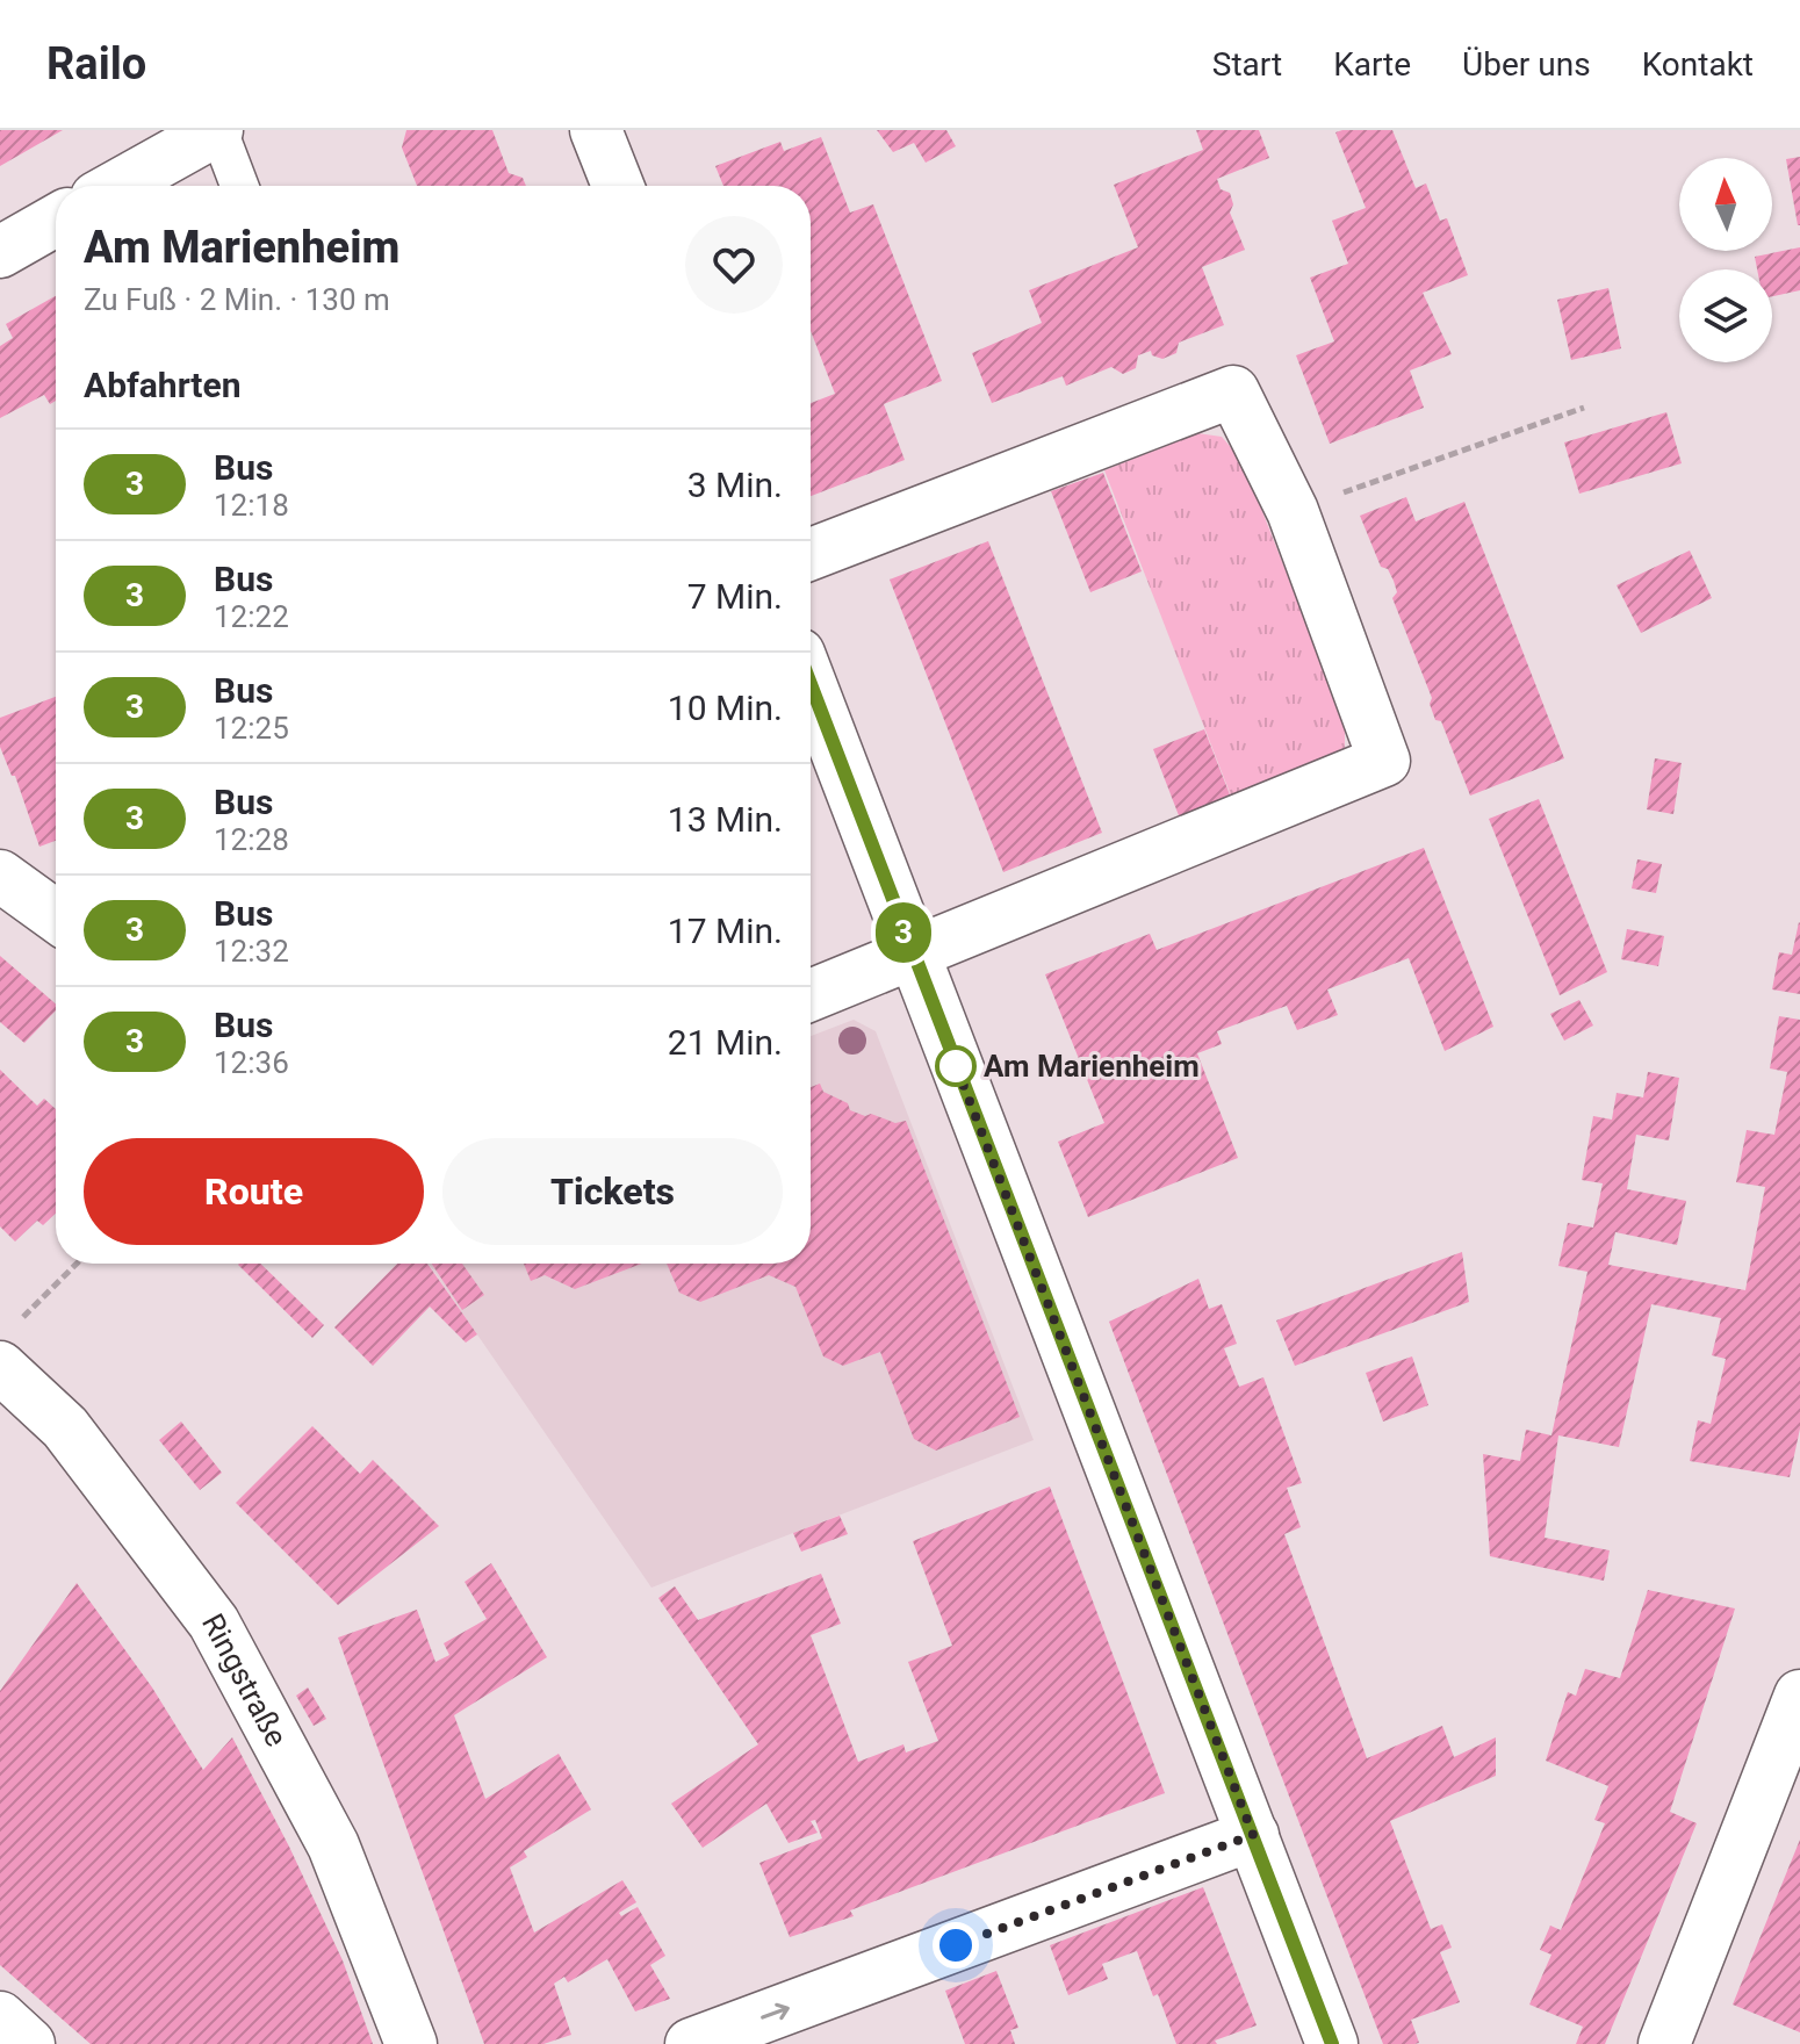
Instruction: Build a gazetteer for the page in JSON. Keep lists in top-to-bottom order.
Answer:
{
  "streets": {
    "street": ["Ringstraße"]
  },
  "places": ["Am Marienheim"],
  "lines": ["bus line 3"],
  "north": "top",
  "page": {
    "header": "Railo",
    "nav": [
      "Start",
      "Karte",
      "Über uns",
      "Kontakt"
    ],
    "on_map": "3",
    "heading": [
      ["Am Marienheim", "Zu Fuß · 2 Min. · 130 m"],
      "Abfahrten"
    ],
    "list": [
      {
        "mark": "3",
        "name": "Bus",
        "note": "12:18",
        "value": "3 Min."
      },
      {
        "mark": "3",
        "name": "Bus",
        "note": "12:22",
        "value": "7 Min."
      },
      {
        "mark": "3",
        "name": "Bus",
        "note": "12:25",
        "value": "10 Min."
      },
      {
        "mark": "3",
        "name": "Bus",
        "note": "12:28",
        "value": "13 Min."
      },
      {
        "mark": "3",
        "name": "Bus",
        "note": "12:32",
        "value": "17 Min."
      },
      {
        "mark": "3",
        "name": "Bus",
        "note": "12:36",
        "value": "21 Min."
      }
    ],
    "buttons": ["Route", "Tickets"]
  }
}
